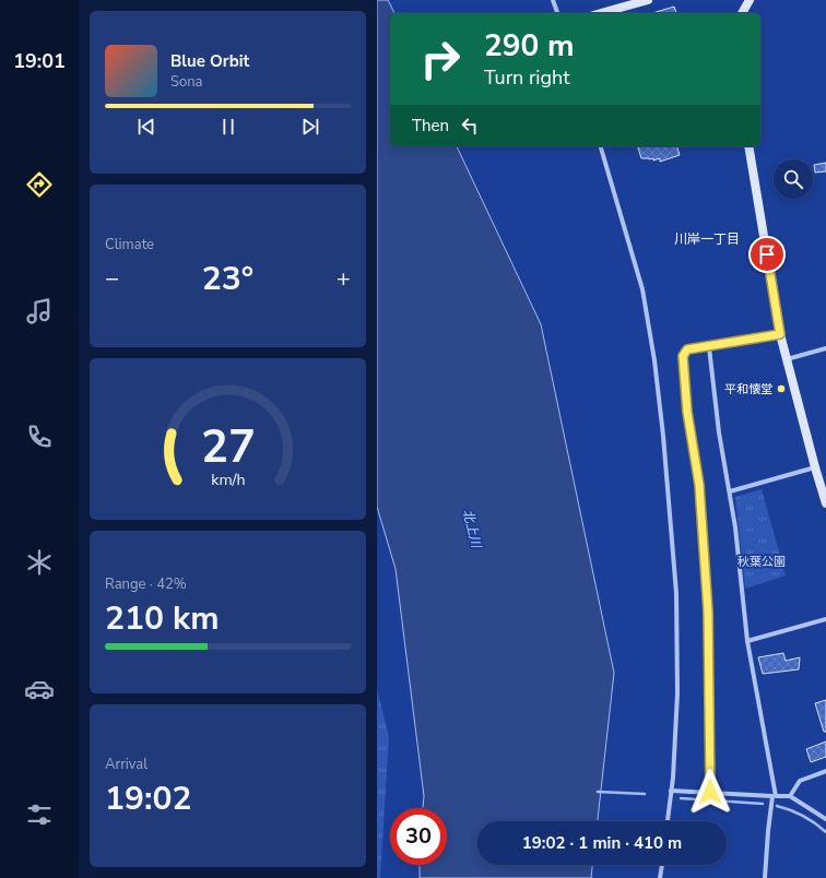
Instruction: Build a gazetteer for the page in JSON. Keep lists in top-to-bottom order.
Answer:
{
  "districts": ["川岸一丁目"],
  "water": ["北上川"],
  "parks": ["秋葉公園"],
  "places": ["平和懐堂"],
  "page": {
    "tabs": "19:01",
    "turn": ["290 m", "Turn right"],
    "song": ["Blue Orbit", "Sona"],
    "then": "Then",
    "tile": [
      "Climate",
      ["Range · 42%", "210 km"],
      ["Arrival", "19:02"]
    ],
    "heat": ["−", "23°", "+"],
    "limit": "30",
    "trip": "19:02 · 1 min · 410 m",
    "gauge": ["27", "km/h"]
  }
}
